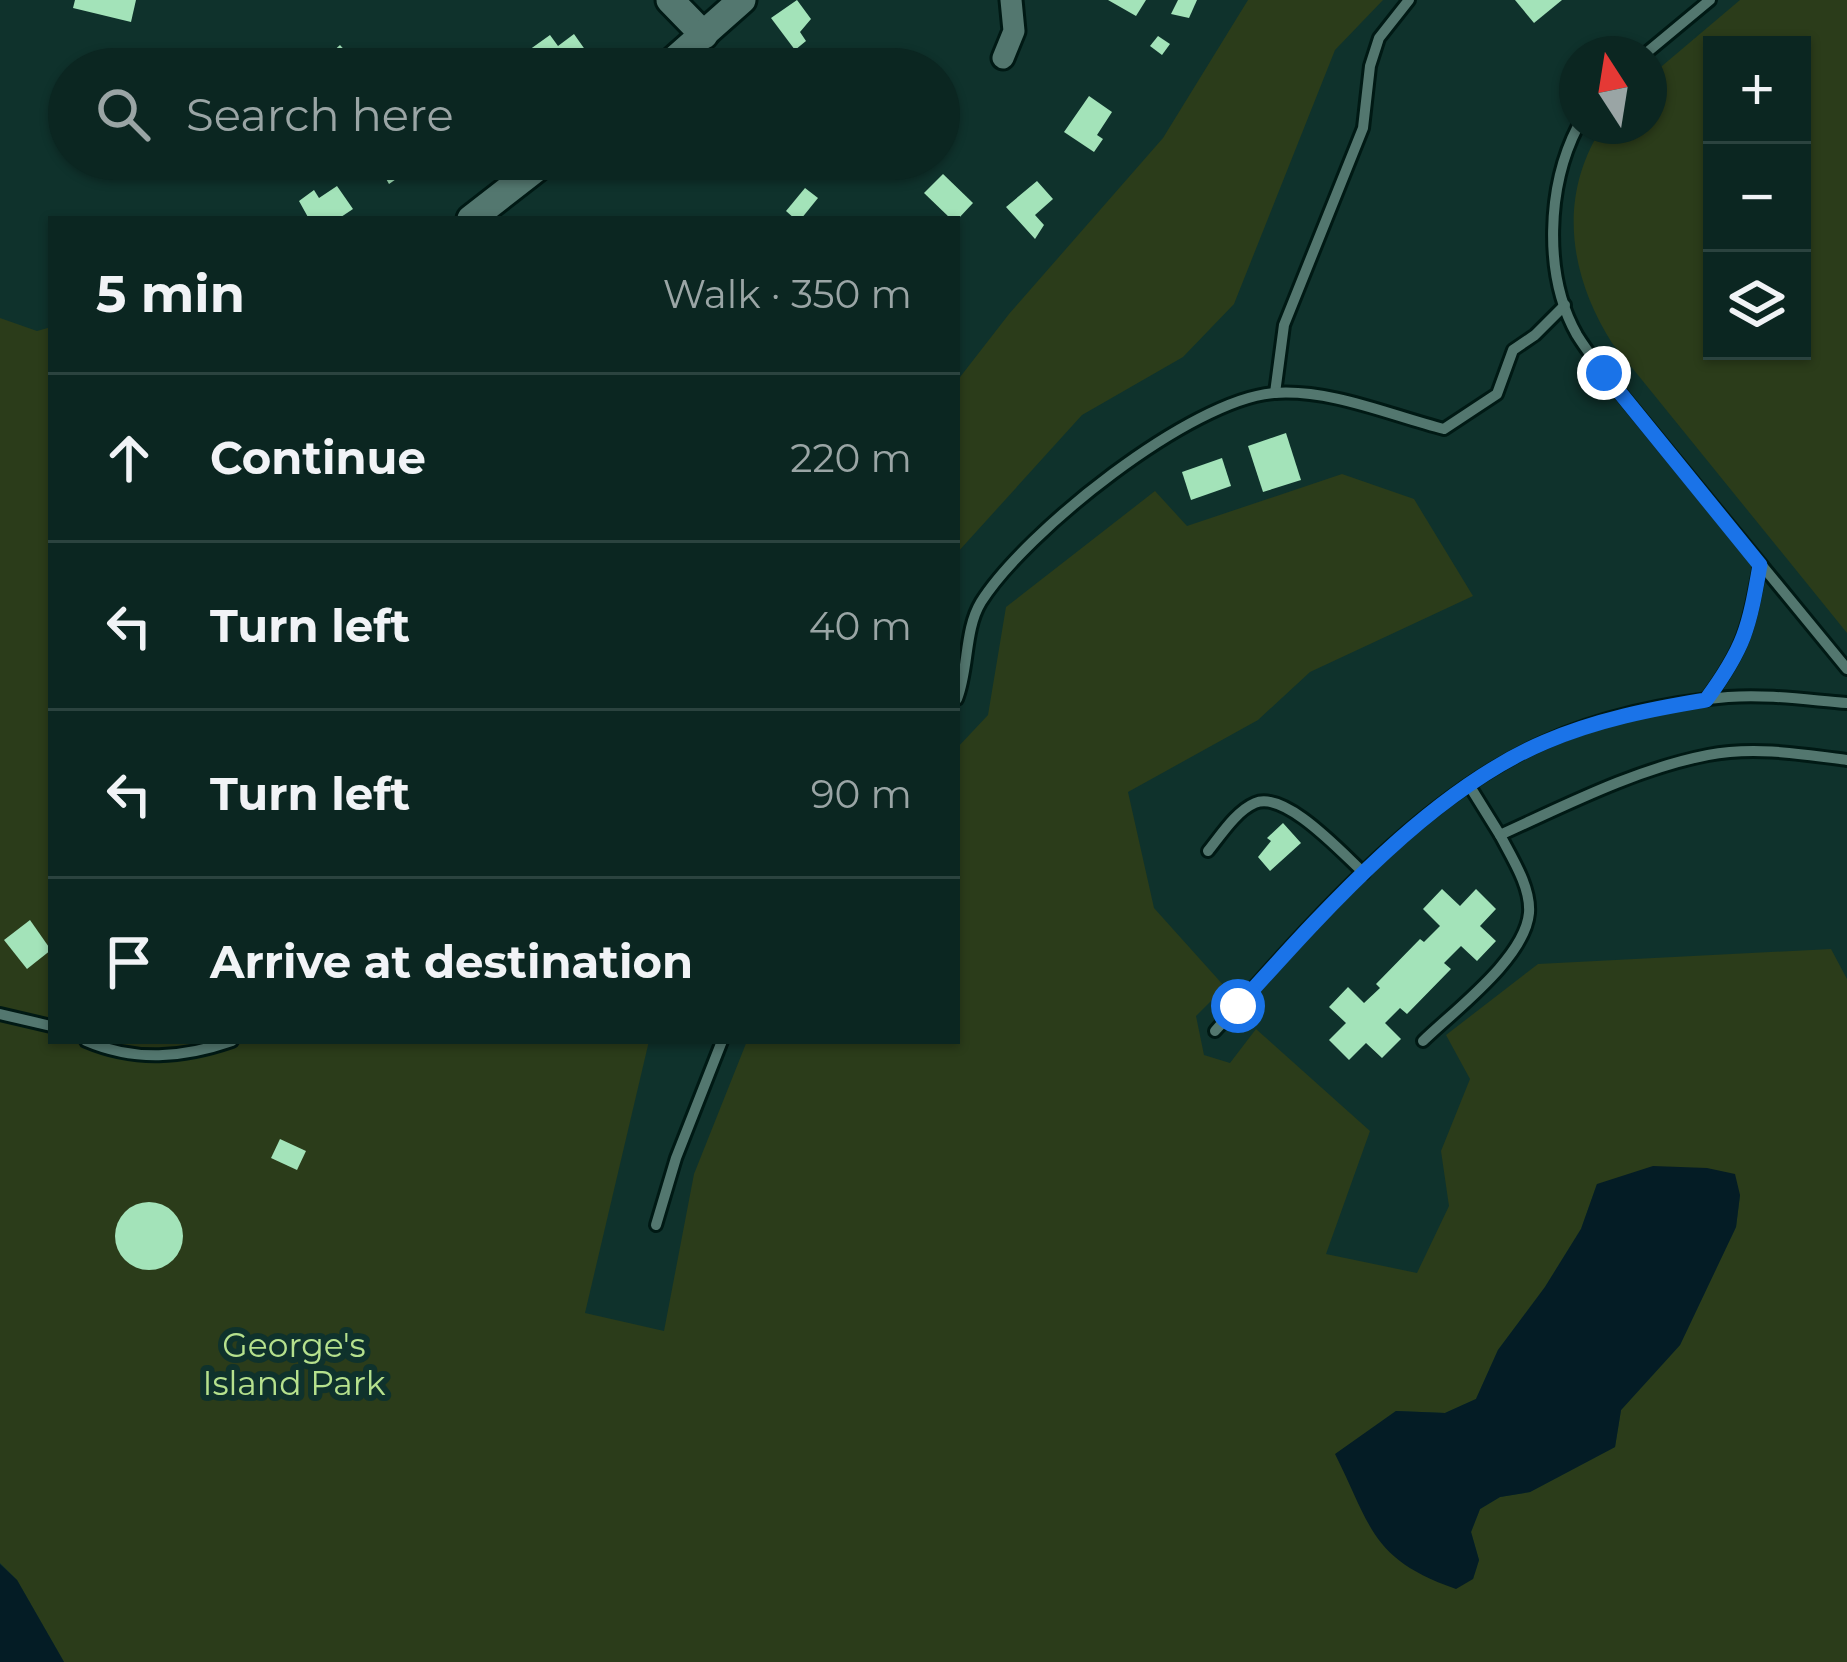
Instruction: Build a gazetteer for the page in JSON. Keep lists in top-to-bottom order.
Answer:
{
  "parks": ["George's Island Park"],
  "north": "top",
  "page": {
    "map_buttons": ["+", "−"],
    "search": "Search here",
    "heading": ["5 min", "Walk · 350 m"],
    "list": [
      ["Continue", "220 m"],
      ["Turn left", "40 m"],
      ["Turn left", "90 m"],
      "Arrive at destination"
    ]
  }
}
